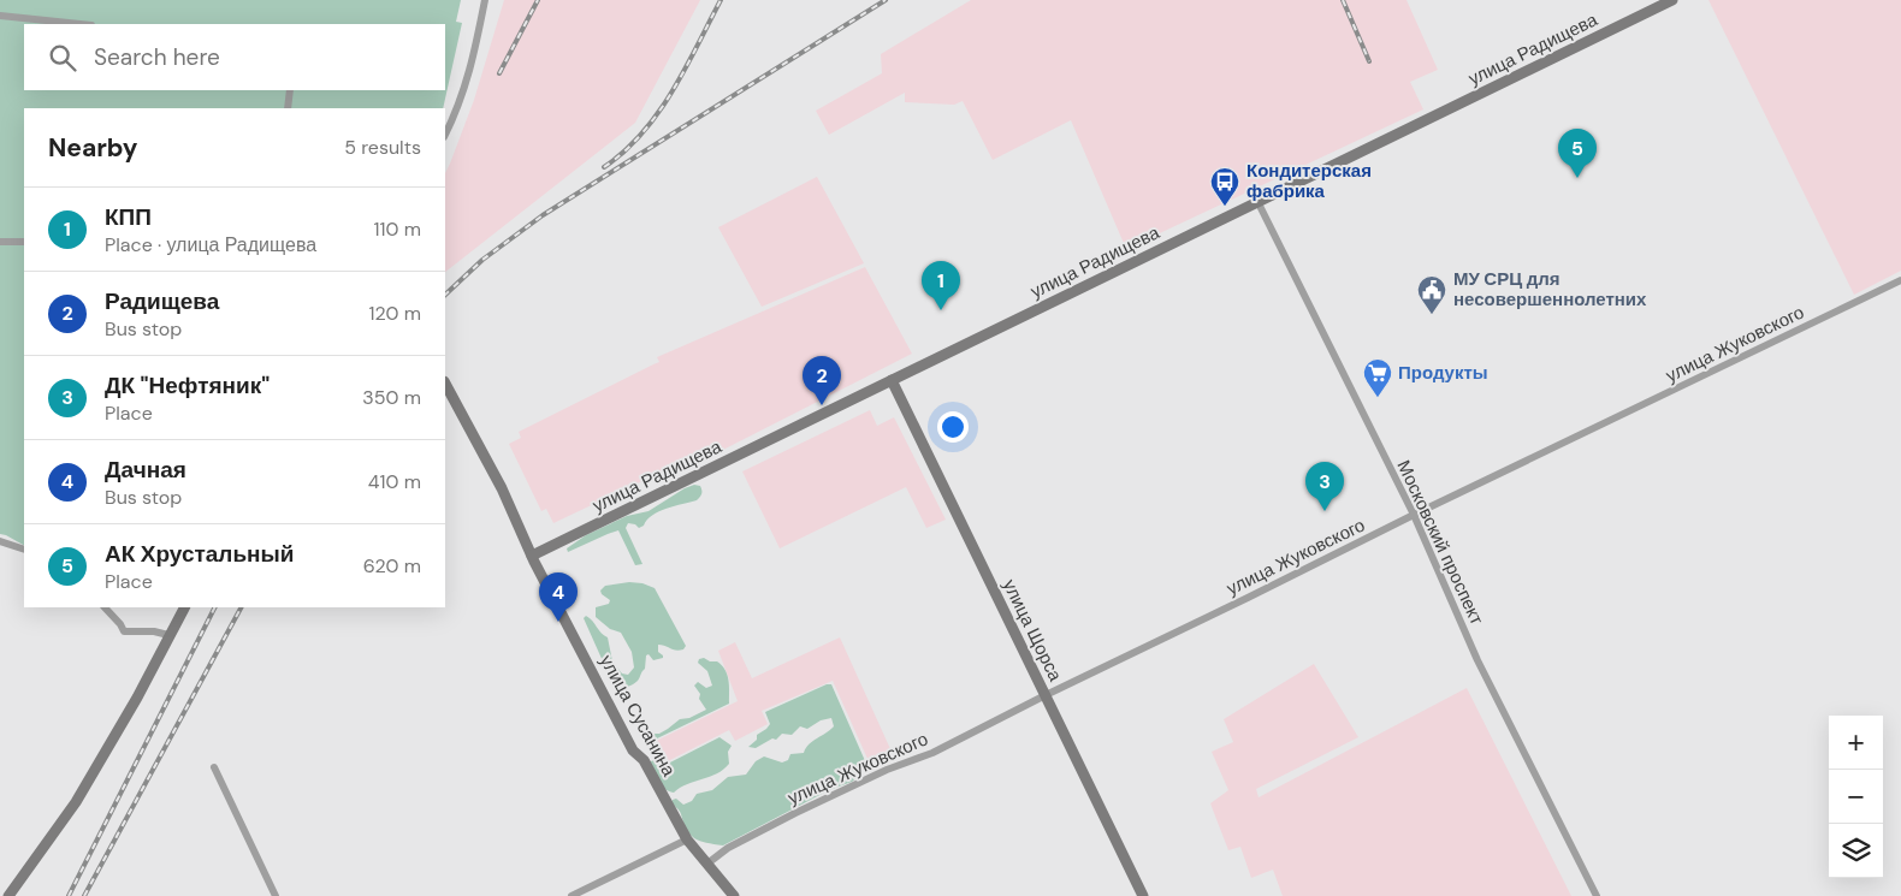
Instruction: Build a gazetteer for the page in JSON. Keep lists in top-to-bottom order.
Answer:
{
  "streets": {
    "street": [
      "улица Радищева",
      "улица Жуковского",
      "Московский проспект",
      "улица Щорса",
      "улица Сусанина"
    ]
  },
  "crossings": [
    ["улица Радищева", "Московский проспект"],
    ["улица Радищева", "улица Щорса"],
    ["улица Радищева", "улица Сусанина"],
    ["улица Жуковского", "Московский проспект"],
    ["улица Жуковского", "улица Щорса"],
    ["улица Жуковского", "улица Сусанина"]
  ],
  "places": {
    "bus stop": ["Кондитерская фабрика"],
    "public building": ["МУ СРЦ для несовершеннолетних"],
    "supermarket": ["Продукты"]
  },
  "page": {
    "search": "Search here",
    "heading": ["Nearby", "5 results"],
    "pins": [
      "5",
      "1",
      "2",
      "3",
      "4"
    ],
    "list": [
      {
        "mark": "1",
        "name": "КПП",
        "note": "Place · улица Радищева",
        "value": "110 m"
      },
      {
        "mark": "2",
        "name": "Радищева",
        "note": "Bus stop",
        "value": "120 m"
      },
      {
        "mark": "3",
        "name": "ДК \"Нефтяник\"",
        "note": "Place",
        "value": "350 m"
      },
      {
        "mark": "4",
        "name": "Дачная",
        "note": "Bus stop",
        "value": "410 m"
      },
      {
        "mark": "5",
        "name": "АК Хрустальный",
        "note": "Place",
        "value": "620 m"
      }
    ],
    "map_buttons": ["+", "−"]
  }
}
